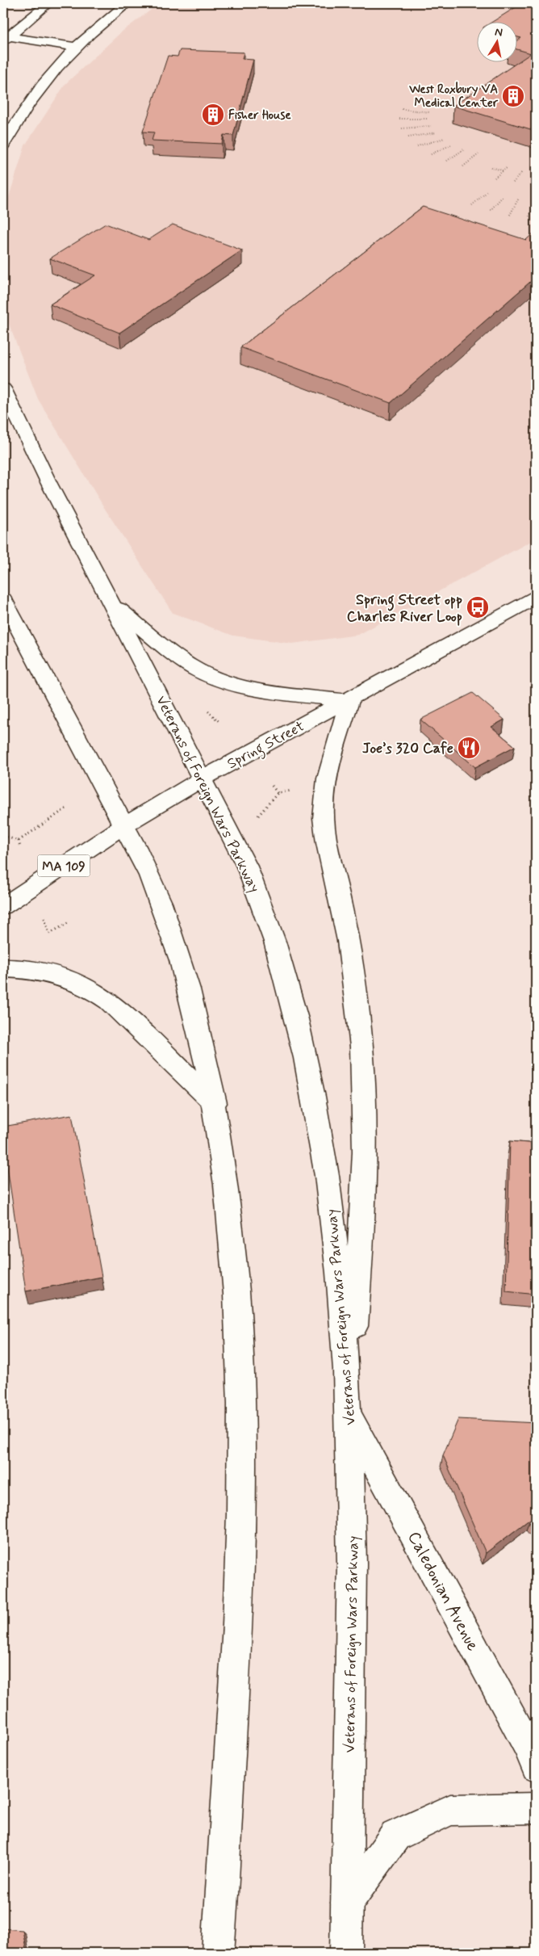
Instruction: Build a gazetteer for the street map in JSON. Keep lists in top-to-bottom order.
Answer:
{
  "streets": {
    "main road": [
      "Spring Street",
      "Veterans of Foreign Wars Parkway",
      "MA 109",
      "Caledonian Avenue"
    ]
  },
  "crossings": [
    ["Spring Street", "Veterans of Foreign Wars Parkway"],
    ["Veterans of Foreign Wars Parkway", "Caledonian Avenue"]
  ],
  "places": {
    "building": ["West Roxbury VA Medical Center", "Fisher House"],
    "bus stop": ["Spring Street opp Charles River Loop"],
    "restaurant": ["Joe’s 320 Cafe"]
  },
  "north": "top"
}
